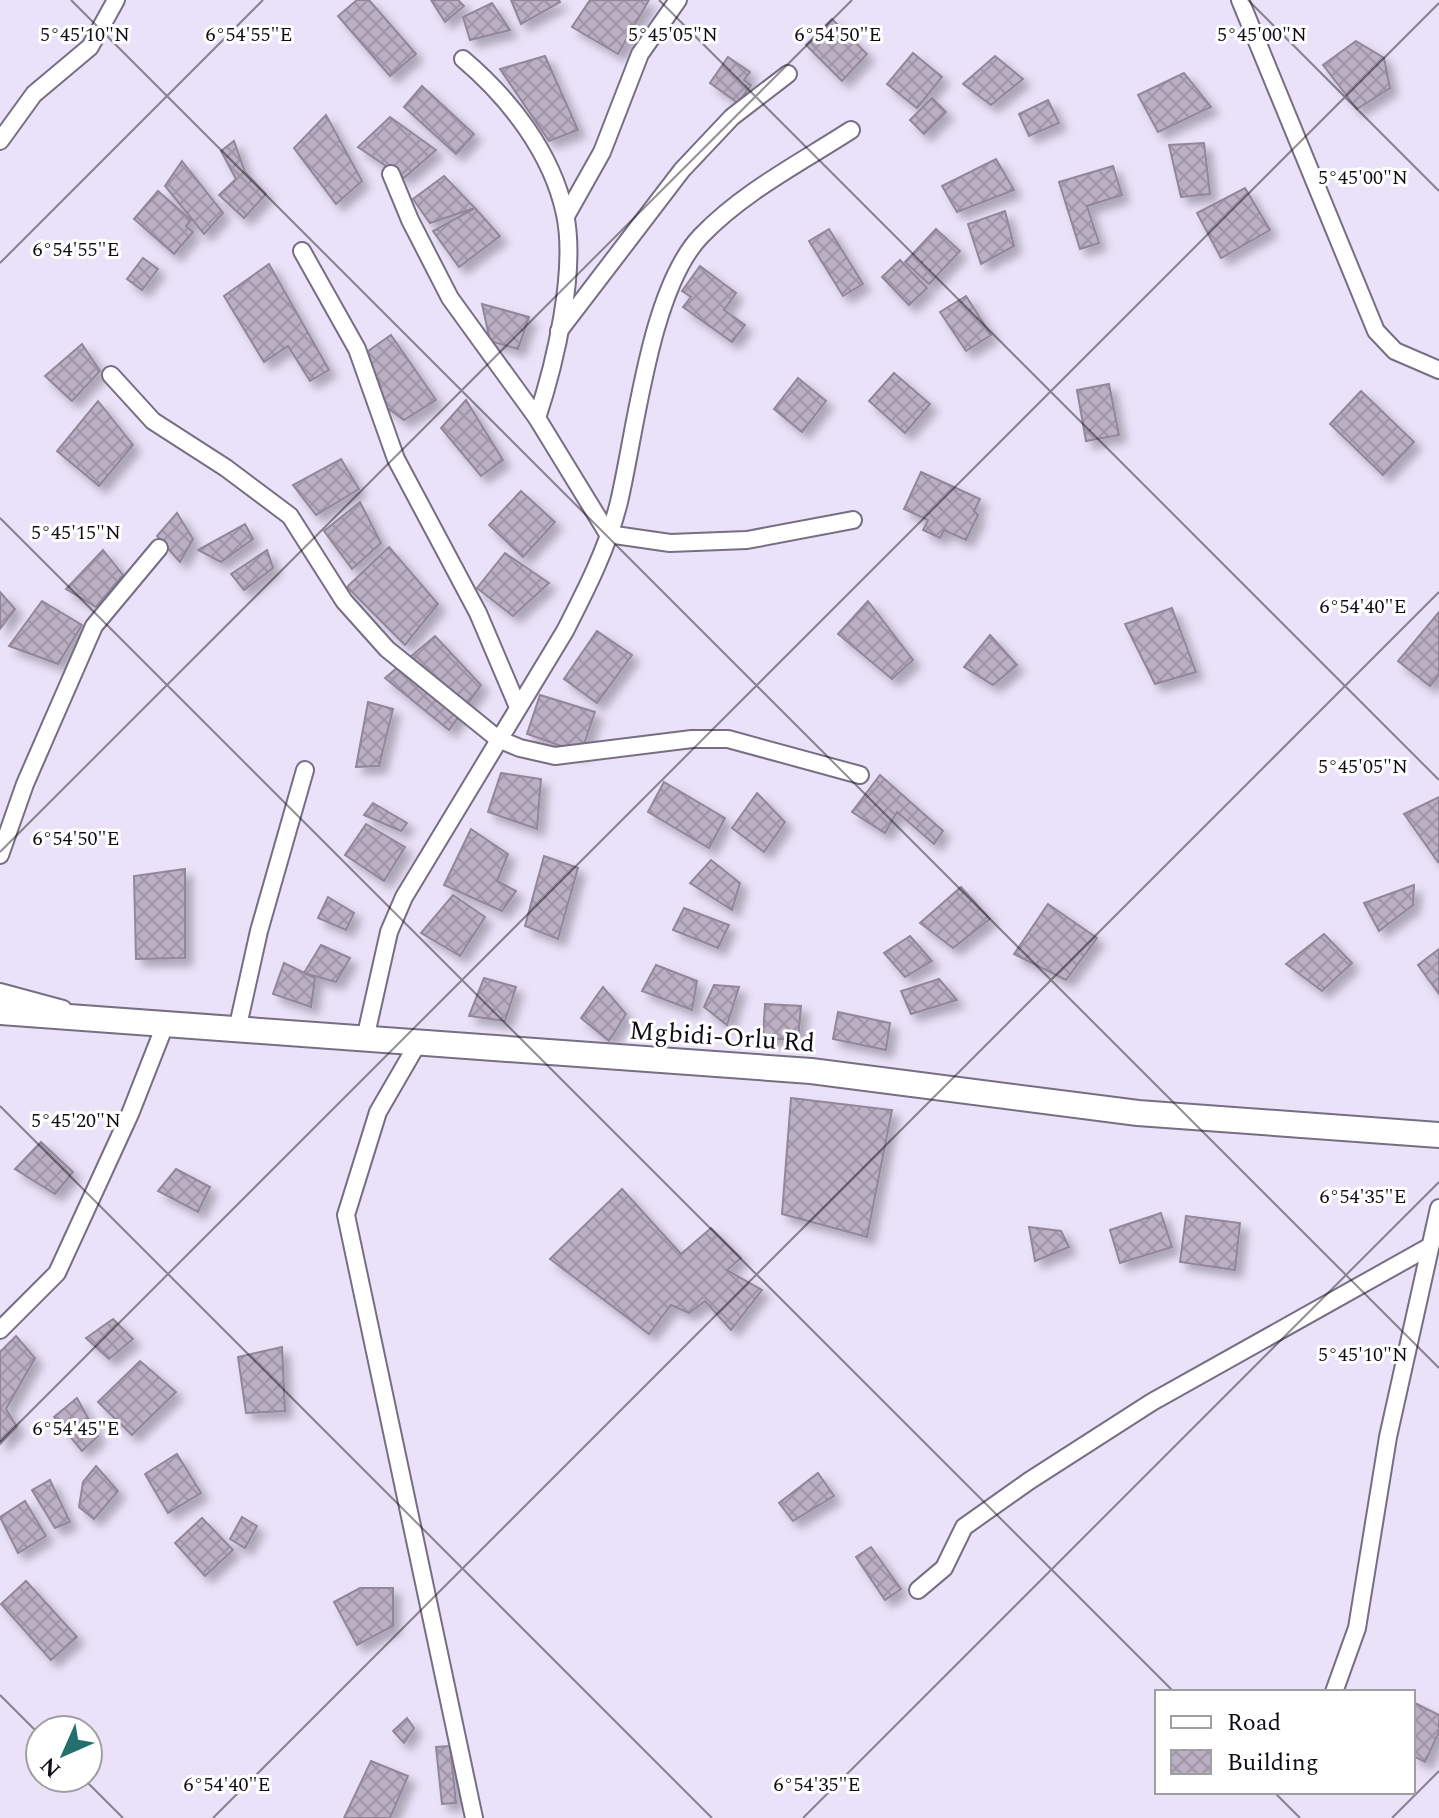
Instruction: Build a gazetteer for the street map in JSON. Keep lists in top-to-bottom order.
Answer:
{
  "streets": {
    "main road": ["Mgbidi-Orlu Rd"]
  },
  "legend": ["Road", "Building"],
  "north": "bottom left",
  "coordinates": [
    "5°45'10\"N",
    "6°54'55\"E",
    "5°45'05\"N",
    "6°54'50\"E",
    "5°45'00\"N",
    "5°45'15\"N",
    "6°54'40\"E",
    "5°45'20\"N",
    "6°54'35\"E",
    "6°54'45\"E"
  ]
}
